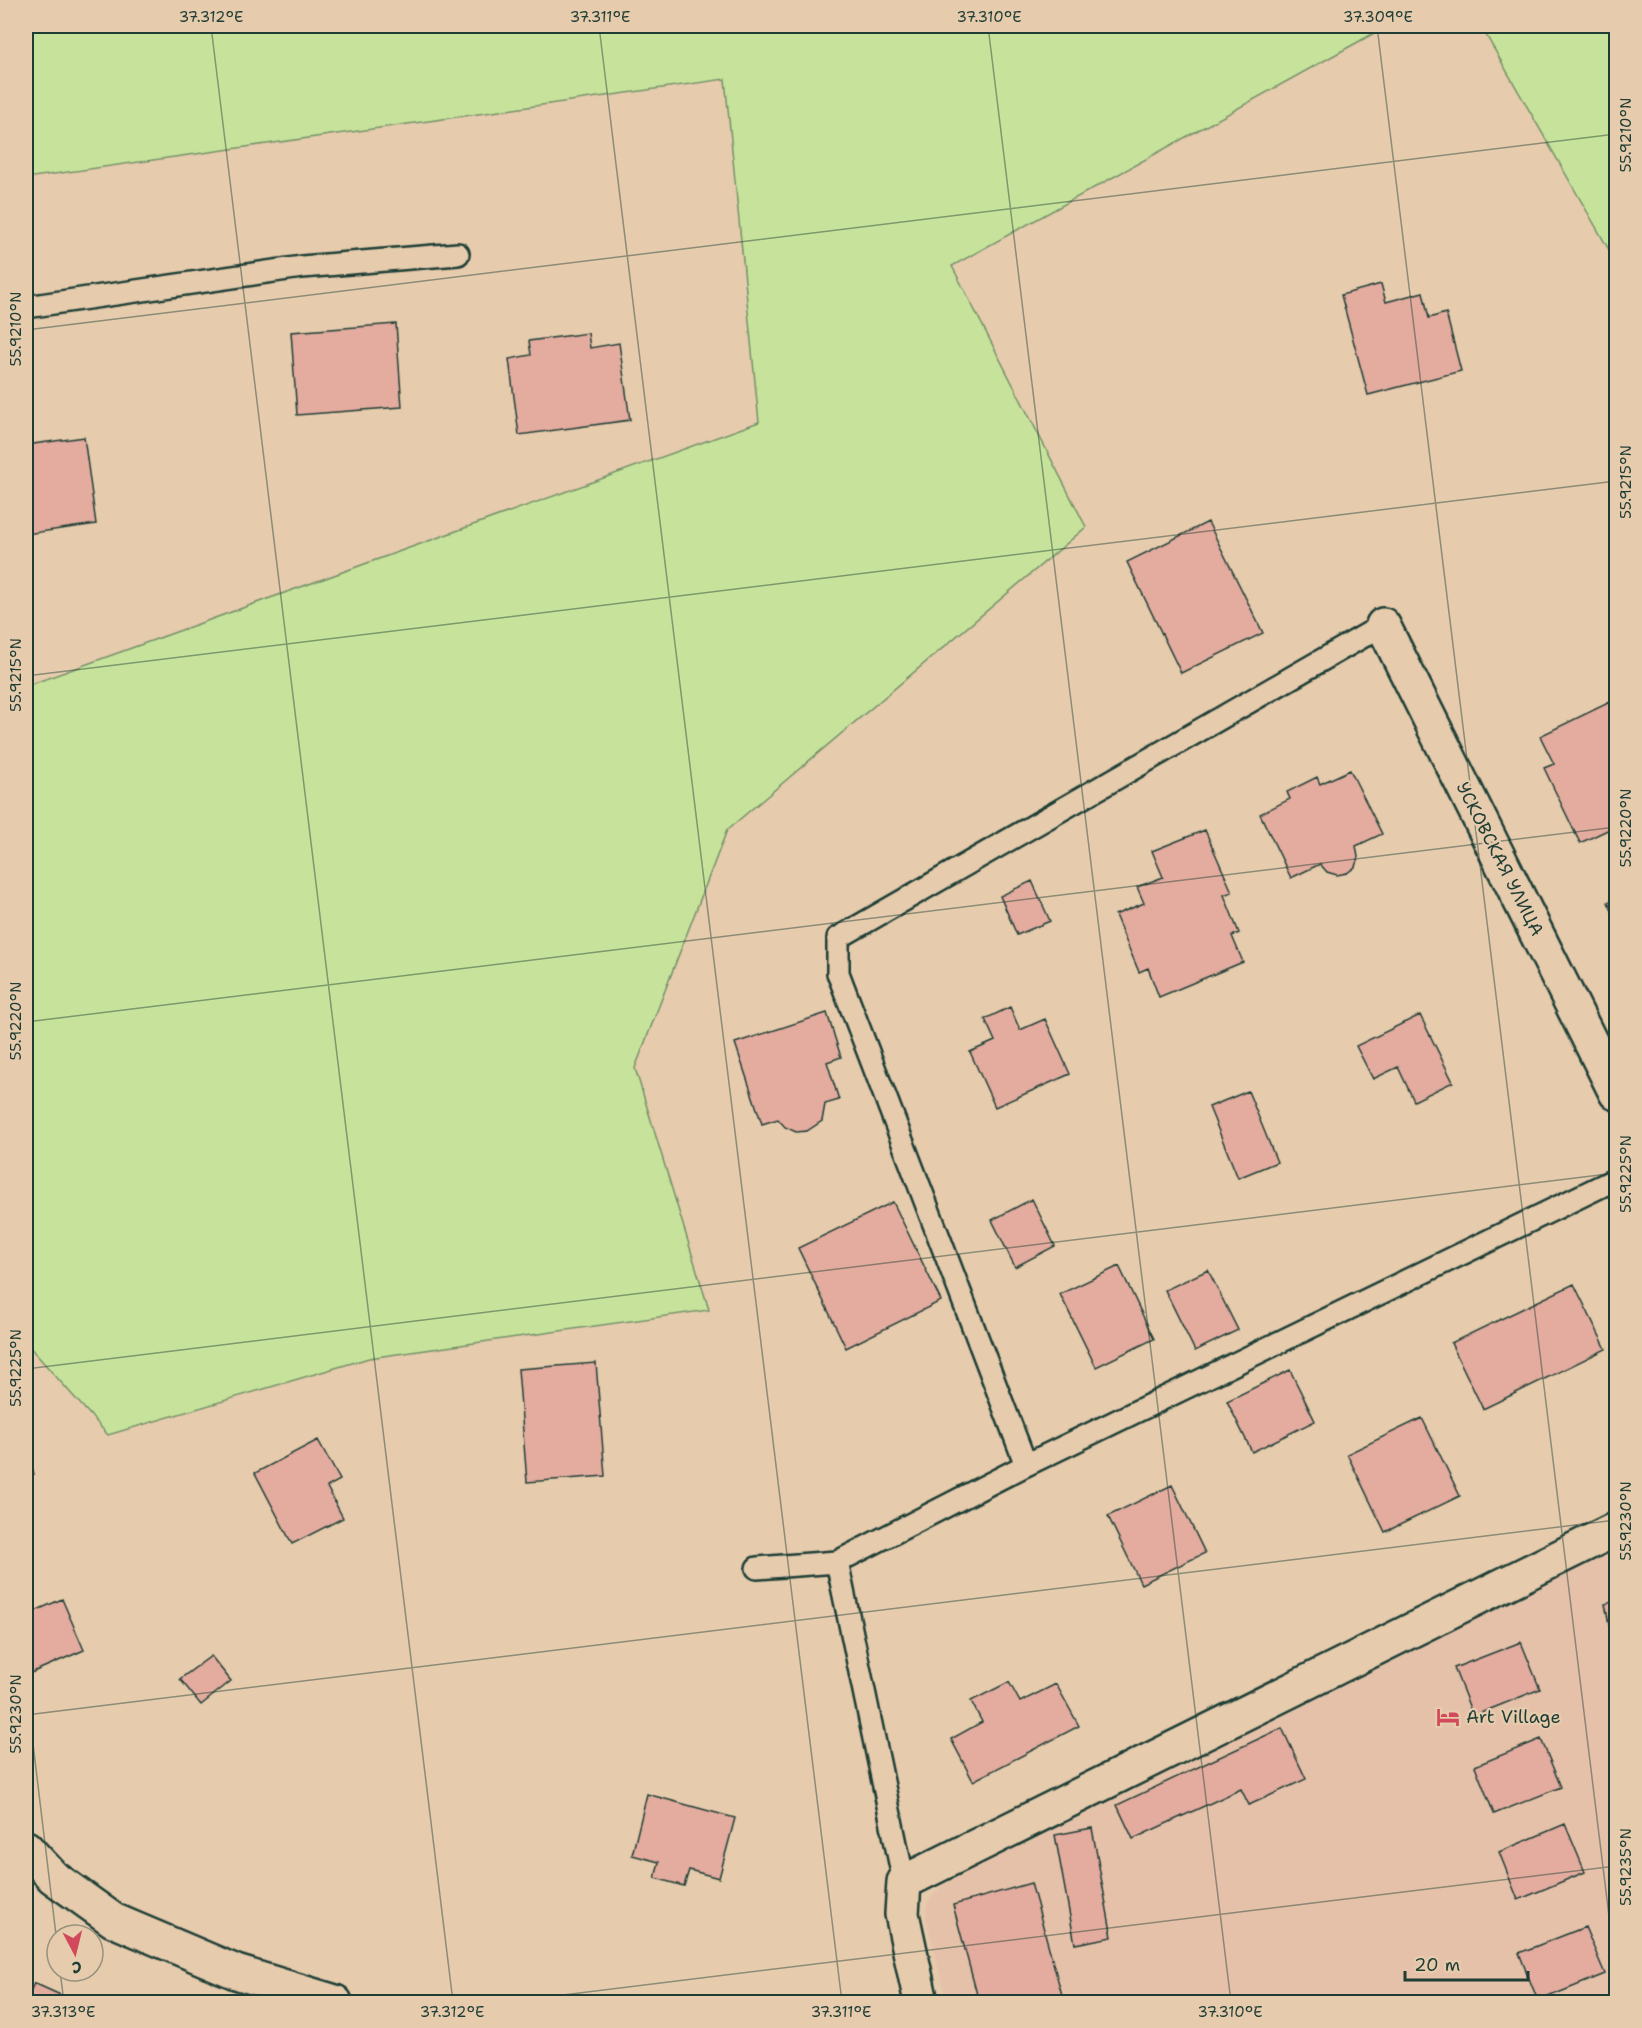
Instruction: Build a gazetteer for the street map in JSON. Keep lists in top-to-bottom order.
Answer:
{
  "streets": {
    "street": ["УСКОВСКАЯ УЛИЦА"]
  },
  "places": {
    "hotel": ["Art Village"]
  },
  "scale_bar": "20 m",
  "north": "bottom",
  "coordinates": [
    "37.312°E",
    "37.311°E",
    "37.310°E",
    "37.309°E",
    "55.9210°N",
    "55.9215°N",
    "55.9220°N",
    "55.9225°N",
    "55.9230°N",
    "55.9235°N",
    "37.313°E"
  ]
}
